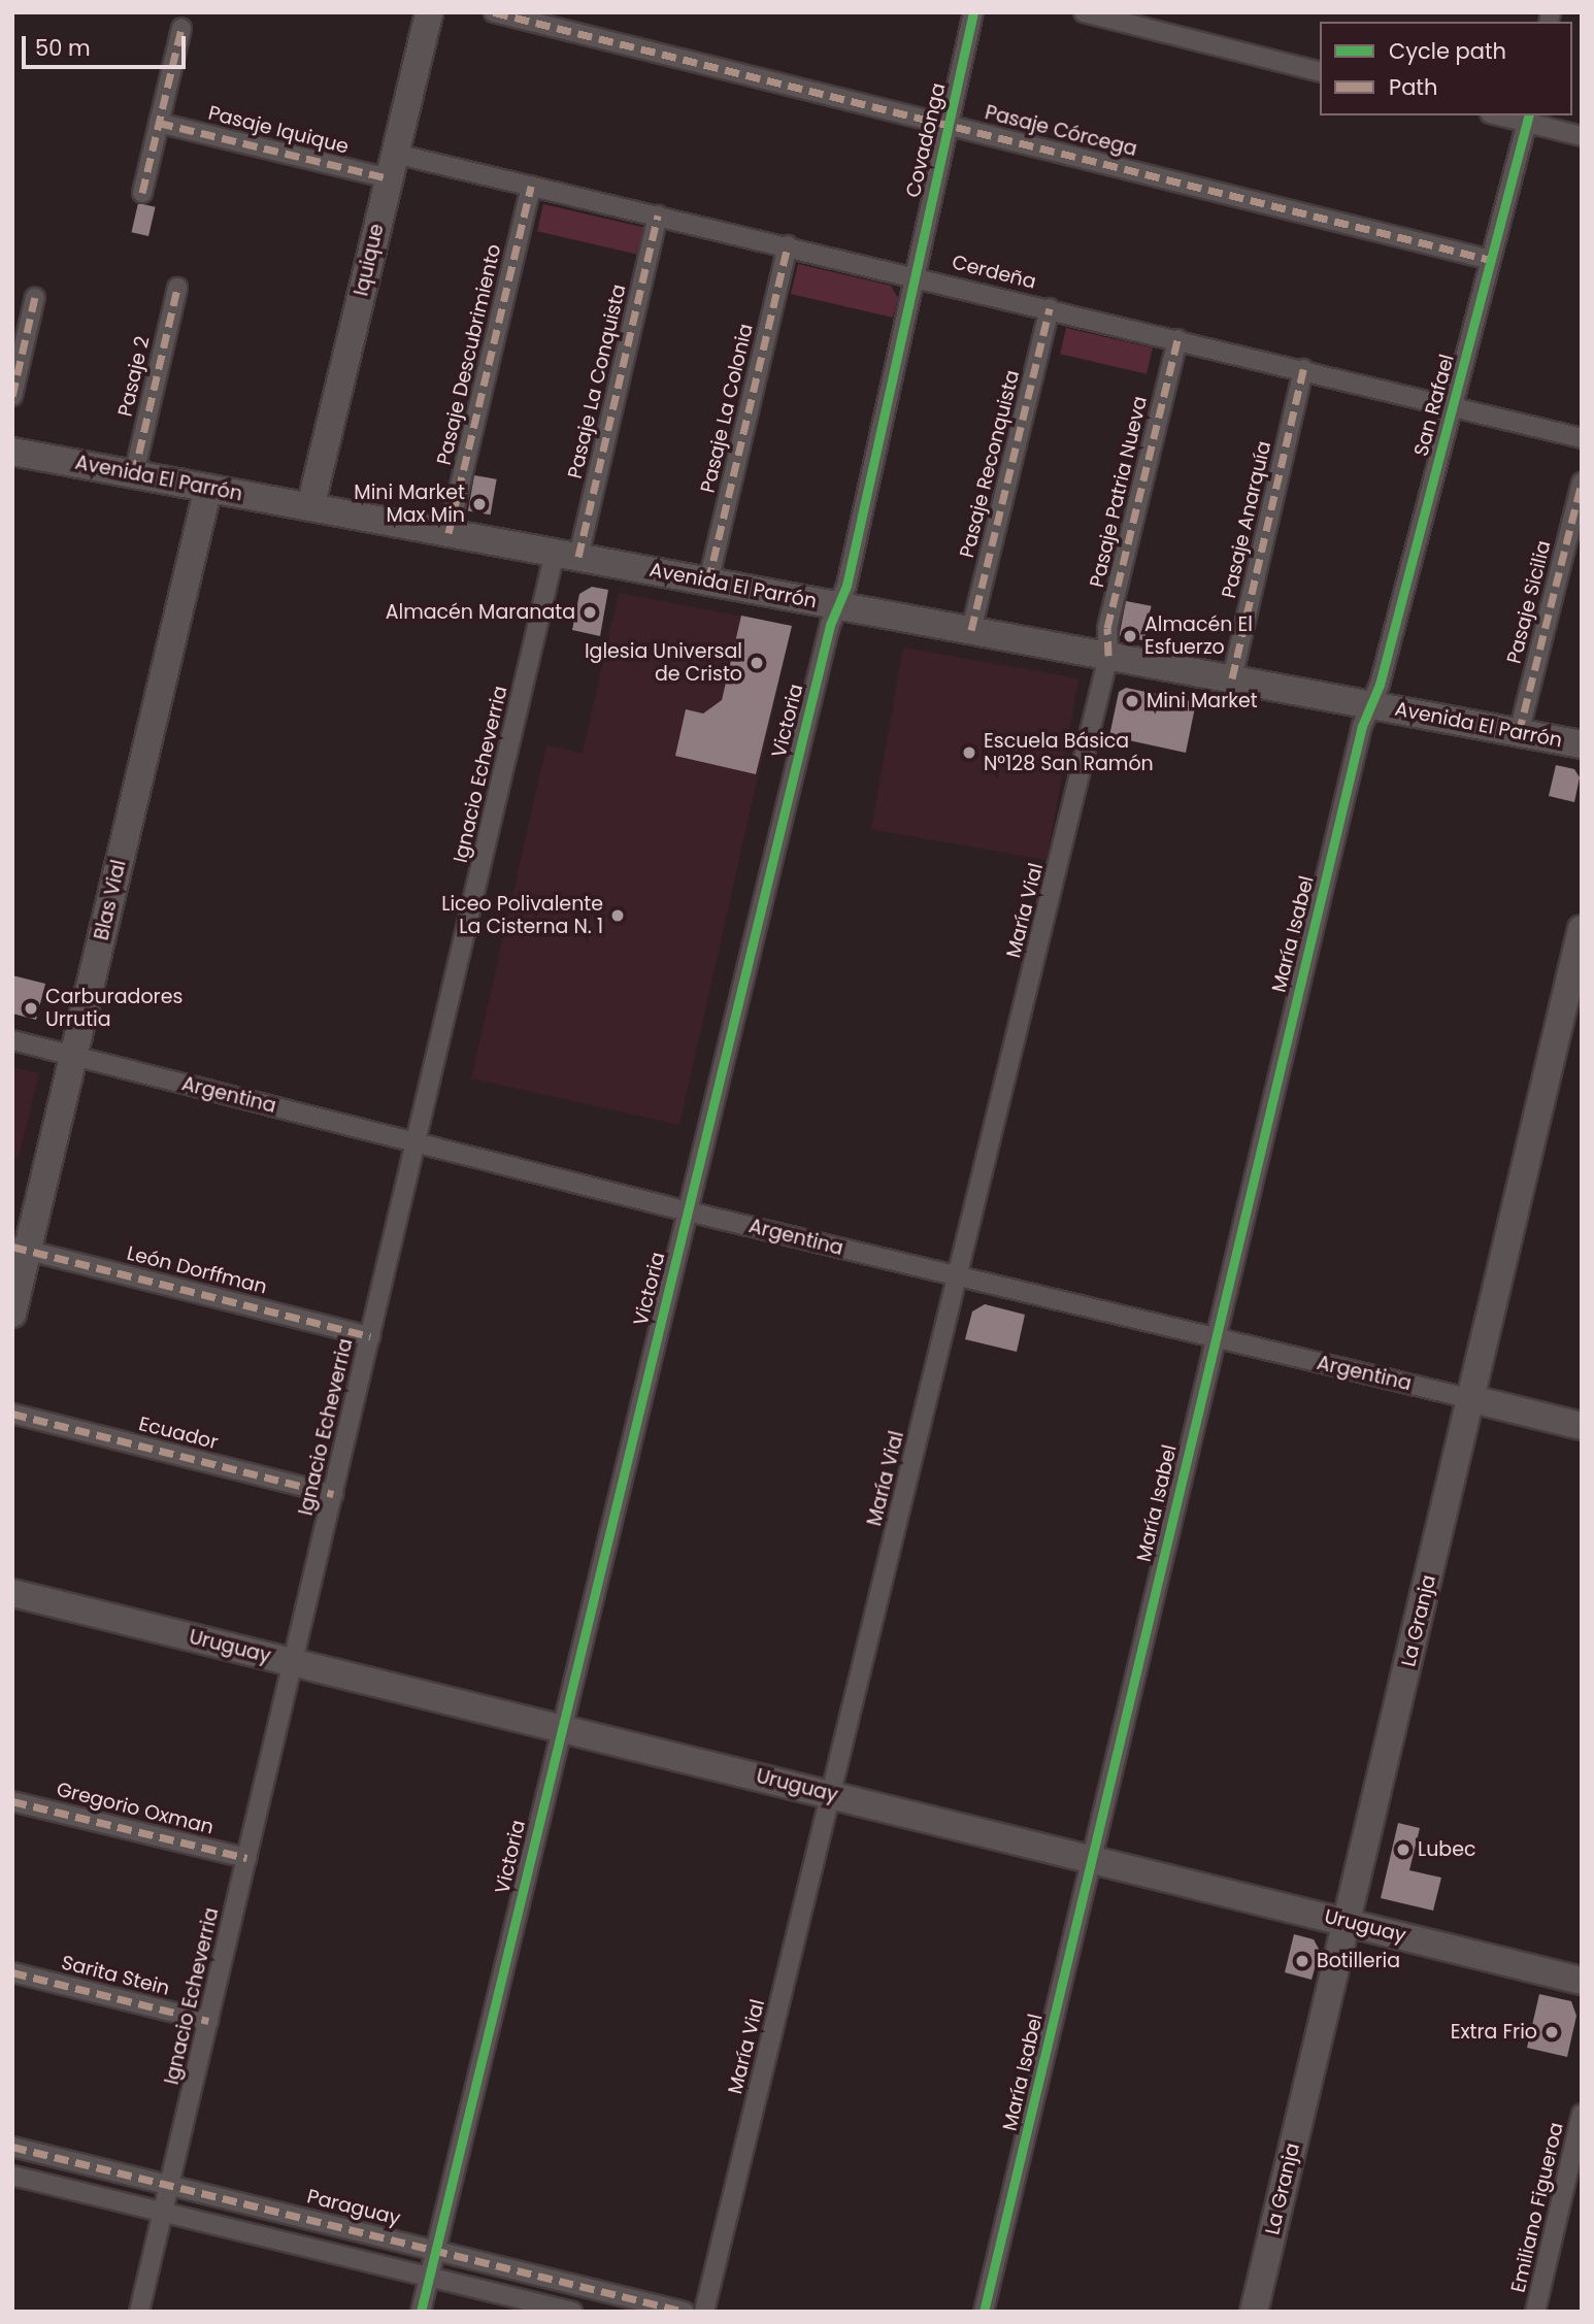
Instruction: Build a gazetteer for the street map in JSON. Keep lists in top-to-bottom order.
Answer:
{
  "streets": {
    "street": [
      "Pasaje Iquique",
      "Pasaje Córcega",
      "Covadonga",
      "Iquique",
      "Cerdeña",
      "Pasaje Descubrimiento",
      "Pasaje 2",
      "Pasaje La Conquista",
      "San Rafael",
      "Pasaje La Colonia",
      "Pasaje Reconquista",
      "Avenida El Parrón",
      "Pasaje Patria Nueva",
      "Pasaje Anarquía",
      "Pasaje Sicilia",
      "Victoria",
      "Ignacio Echeverria",
      "Blas Vial",
      "María Vial",
      "María Isabel",
      "Argentina",
      "León Dorffman",
      "Ecuador",
      "La Granja",
      "Uruguay",
      "Gregorio Oxman",
      "Sarita Stein",
      "Paraguay",
      "Emiliano Figueroa"
    ]
  },
  "crossings": [
    ["Pasaje Iquique", "Iquique"],
    ["Pasaje Iquique", "Cerdeña"],
    ["Pasaje Córcega", "Covadonga"],
    ["Pasaje Córcega", "San Rafael"],
    ["Covadonga", "Cerdeña"],
    ["Covadonga", "Victoria"],
    ["Iquique", "Cerdeña"],
    ["Iquique", "Avenida El Parrón"],
    ["Cerdeña", "Pasaje Descubrimiento"],
    ["Cerdeña", "Pasaje La Conquista"],
    ["Cerdeña", "San Rafael"],
    ["Cerdeña", "Pasaje La Colonia"],
    ["Cerdeña", "Pasaje Reconquista"],
    ["Cerdeña", "Pasaje Patria Nueva"],
    ["Cerdeña", "Pasaje Anarquía"],
    ["Cerdeña", "Victoria"],
    ["Pasaje Descubrimiento", "Avenida El Parrón"],
    ["Pasaje 2", "Avenida El Parrón"],
    ["Pasaje La Conquista", "Avenida El Parrón"],
    ["Pasaje La Conquista", "Ignacio Echeverria"],
    ["San Rafael", "Avenida El Parrón"],
    ["San Rafael", "María Isabel"],
    ["Pasaje La Colonia", "Avenida El Parrón"],
    ["Pasaje Reconquista", "Avenida El Parrón"],
    ["Avenida El Parrón", "Pasaje Patria Nueva"],
    ["Avenida El Parrón", "Pasaje Anarquía"],
    ["Avenida El Parrón", "Pasaje Sicilia"],
    ["Avenida El Parrón", "Victoria"],
    ["Avenida El Parrón", "Ignacio Echeverria"],
    ["Avenida El Parrón", "Blas Vial"],
    ["Avenida El Parrón", "María Vial"],
    ["Avenida El Parrón", "María Isabel"],
    ["Pasaje Patria Nueva", "María Vial"],
    ["Victoria", "Argentina"],
    ["Victoria", "Uruguay"],
    ["Victoria", "Paraguay"],
    ["Ignacio Echeverria", "Argentina"],
    ["Ignacio Echeverria", "León Dorffman"],
    ["Ignacio Echeverria", "Ecuador"],
    ["Ignacio Echeverria", "Uruguay"],
    ["Ignacio Echeverria", "Gregorio Oxman"],
    ["Ignacio Echeverria", "Sarita Stein"],
    ["Ignacio Echeverria", "Paraguay"],
    ["Blas Vial", "Argentina"],
    ["Blas Vial", "León Dorffman"],
    ["María Vial", "Argentina"],
    ["María Vial", "Uruguay"],
    ["María Isabel", "Argentina"],
    ["María Isabel", "Uruguay"],
    ["Argentina", "La Granja"],
    ["La Granja", "Uruguay"]
  ],
  "places": [
    "Mini Market Max Min",
    "Almacén Maranata",
    "Almacén El Esfuerzo",
    "Iglesia Universal de Cristo",
    "Mini Market",
    "Escuela Básica N°128 San Ramón",
    "Liceo Polivalente La Cisterna N. 1",
    "Carburadores Urrutia",
    "Lubec",
    "Botilleria",
    "Extra Frio"
  ],
  "legend": ["Cycle path", "Path"],
  "scale_bar": "50 m"
}
